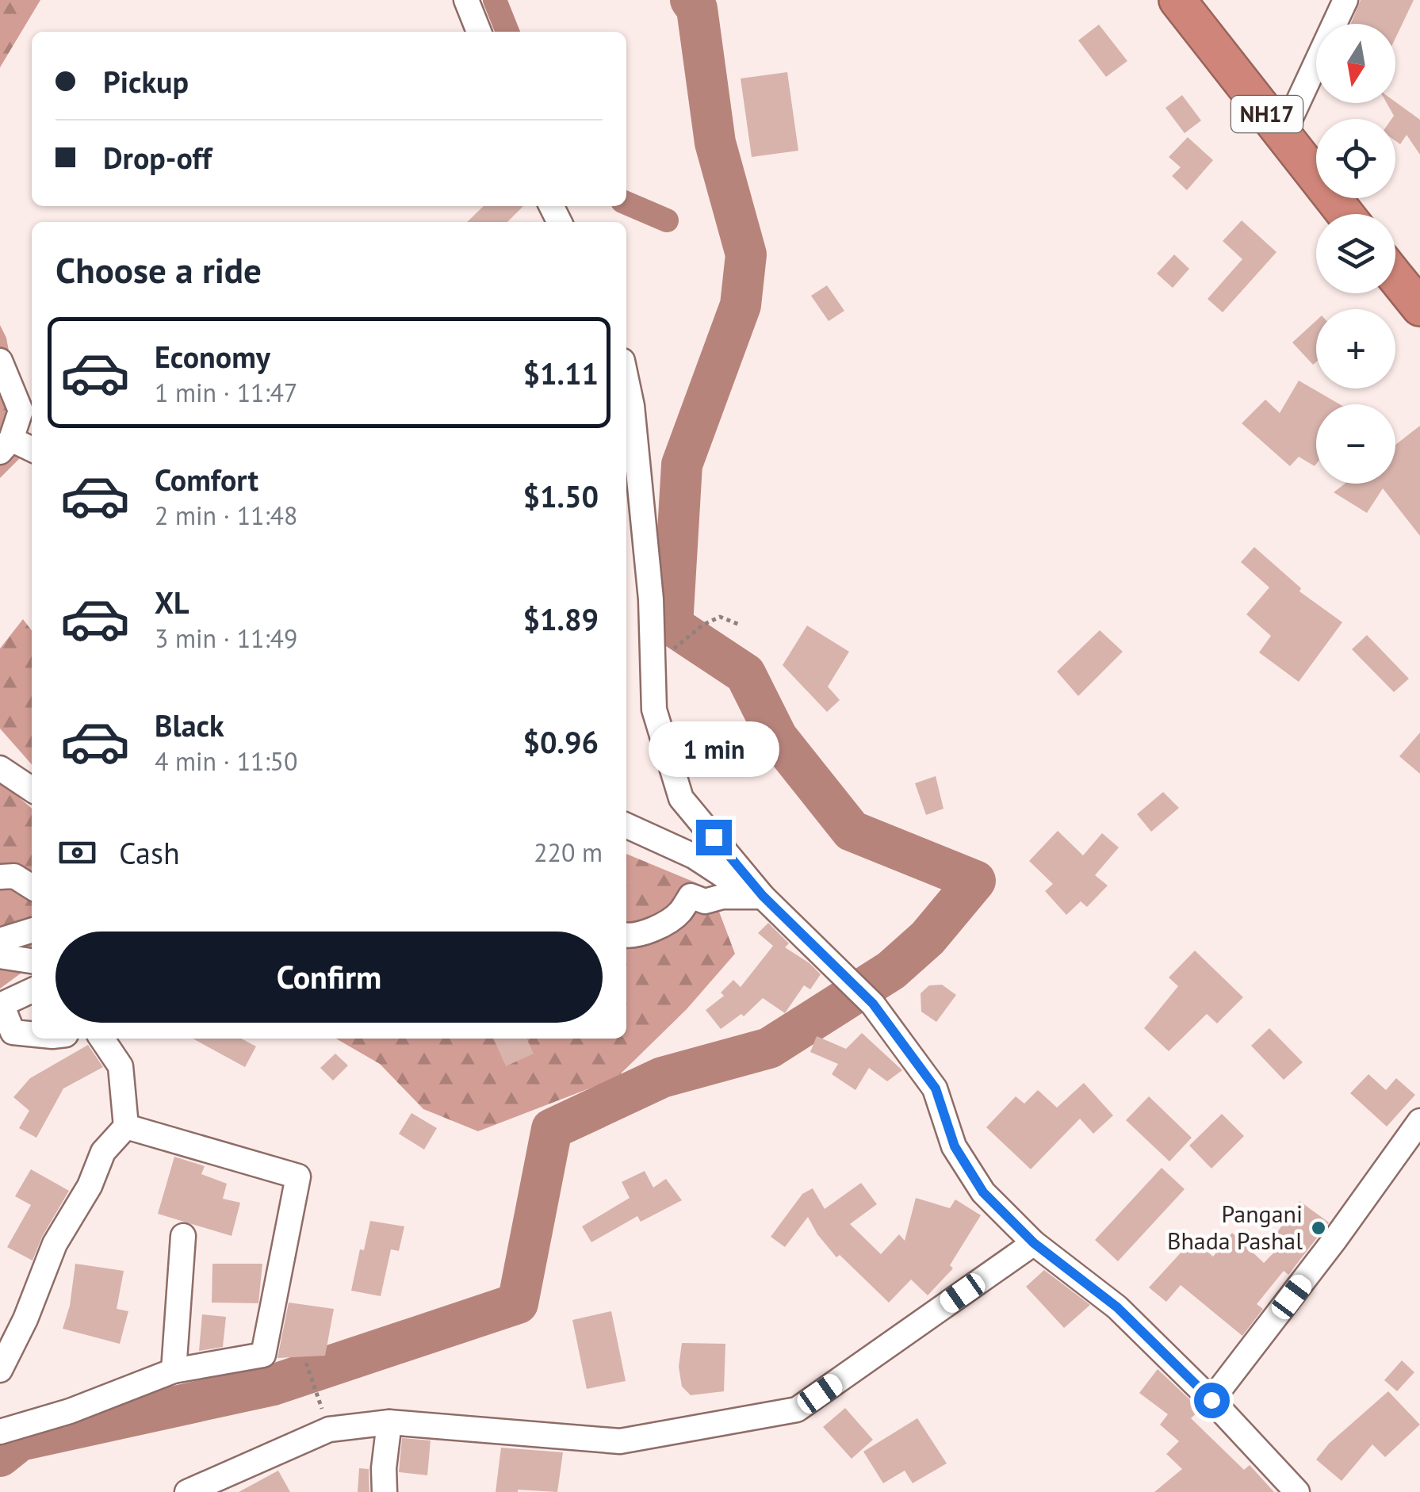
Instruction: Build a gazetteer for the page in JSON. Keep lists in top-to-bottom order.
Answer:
{
  "streets": {
    "highway": ["NH17"]
  },
  "places": ["Pangani Bhada Pashal"],
  "north": "bottom",
  "page": {
    "map_buttons": ["+", "−"],
    "banner": ["Pickup", "Drop-off"],
    "heading": "Choose a ride",
    "list": [
      {
        "name": "Economy",
        "note": "1 min · 11:47",
        "value": "$1.11"
      },
      {
        "name": "Comfort",
        "note": "2 min · 11:48",
        "value": "$1.50"
      },
      {
        "name": "XL",
        "note": "3 min · 11:49",
        "value": "$1.89"
      },
      {
        "name": "Black",
        "note": "4 min · 11:50",
        "value": "$0.96"
      }
    ],
    "bubble": "1 min",
    "pay": ["Cash", "220 m"],
    "buttons": "Confirm"
  }
}
